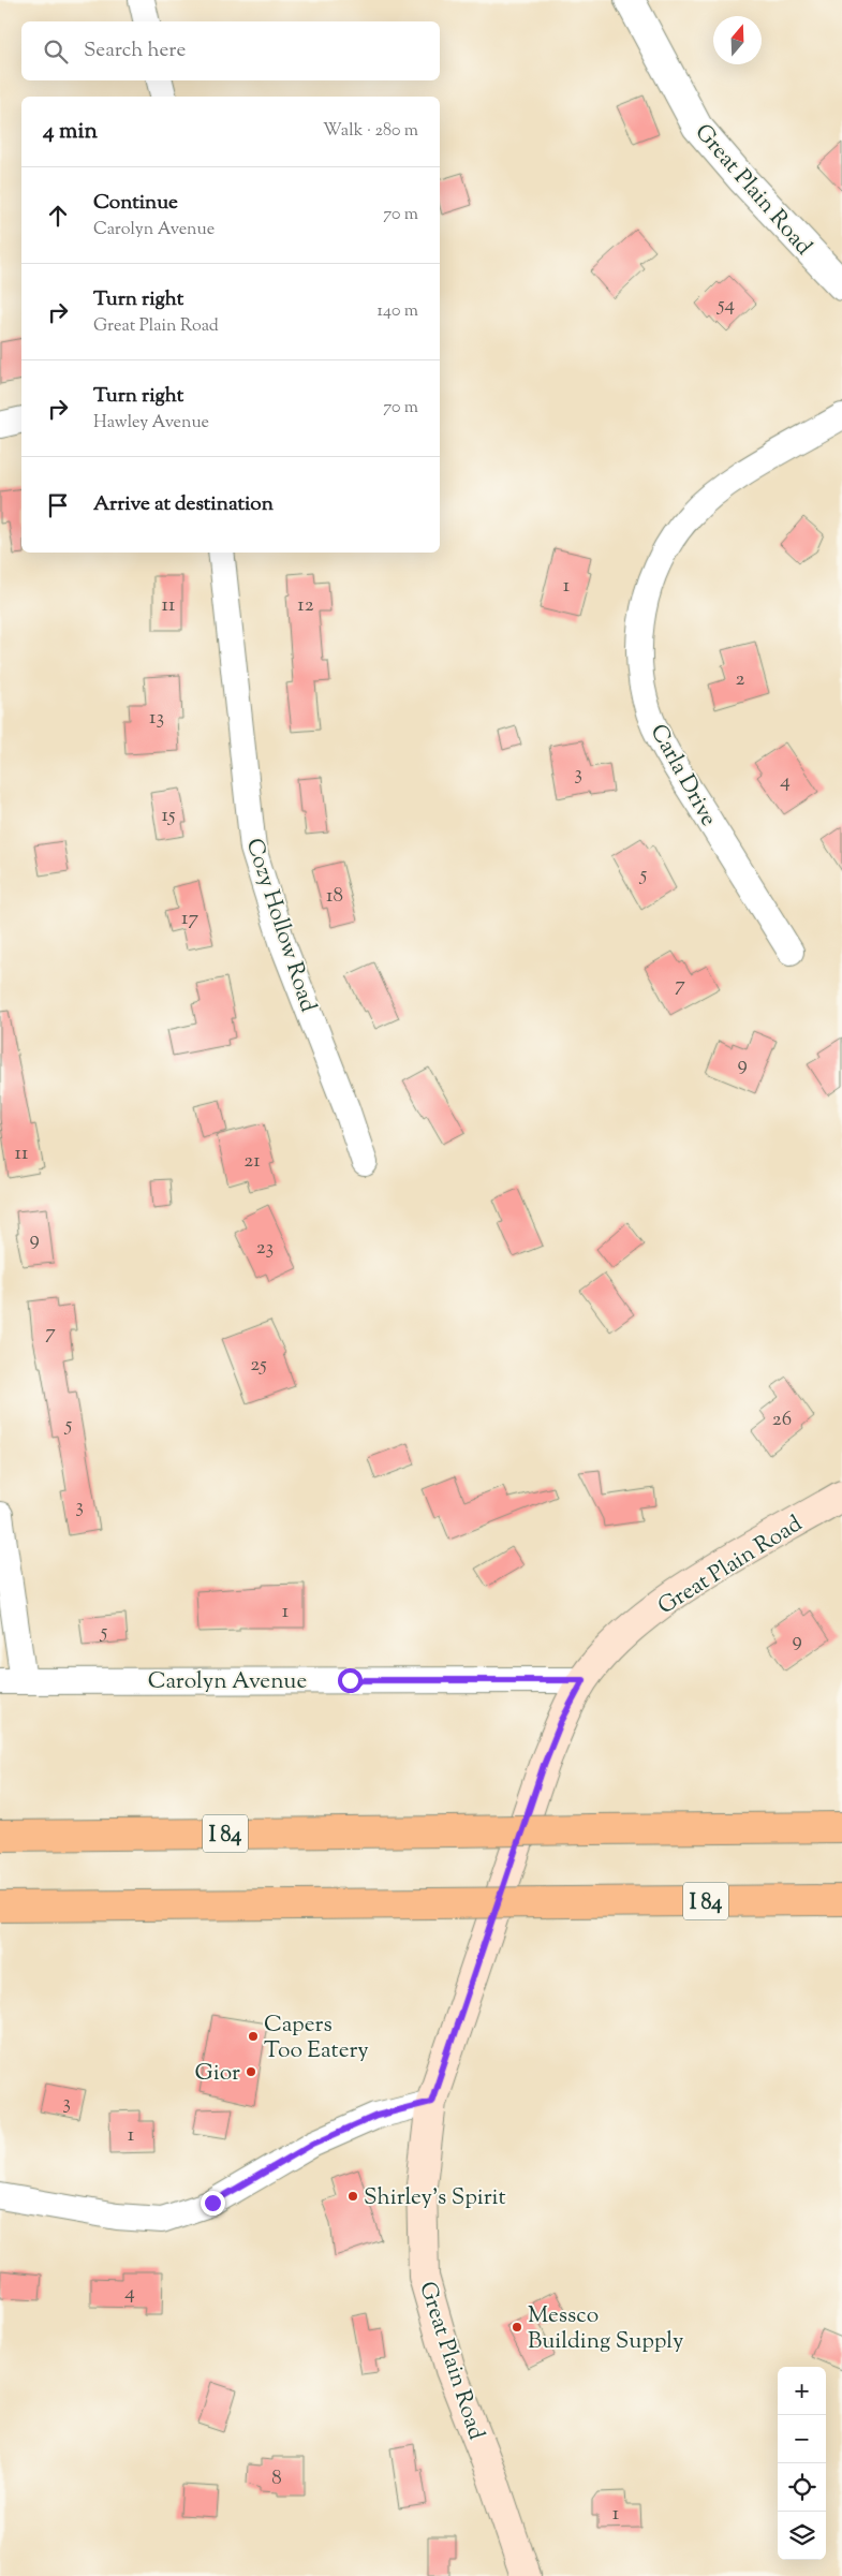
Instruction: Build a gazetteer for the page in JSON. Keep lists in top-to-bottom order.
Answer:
{
  "streets": {
    "highway": ["I 84"],
    "main road": ["Great Plain Road"],
    "street": ["Carla Drive", "Cozy Hollow Road", "Carolyn Avenue"]
  },
  "crossings": [
    ["Great Plain Road", "Carolyn Avenue"]
  ],
  "places": [
    "Capers Too Eatery",
    "Gior",
    "Shirley's Spirit",
    "Messco Building Supply"
  ],
  "house_numbers": [
    "54",
    "1",
    "11",
    "12",
    "2",
    "13",
    "3",
    "4",
    "15",
    "5",
    "18",
    "17",
    "7",
    "9",
    "11",
    "21",
    "9",
    "23",
    "7",
    "25",
    "26",
    "5",
    "3",
    "1",
    "5",
    "9",
    "3",
    "1",
    "4",
    "8",
    "1"
  ],
  "north": "top",
  "page": {
    "search": "Search here",
    "heading": ["4 min", "Walk · 280 m"],
    "list": [
      ["Continue", "Carolyn Avenue", "70 m"],
      ["Turn right", "Great Plain Road", "140 m"],
      ["Turn right", "Hawley Avenue", "70 m"],
      "Arrive at destination"
    ],
    "map_buttons": ["+", "−"]
  }
}
